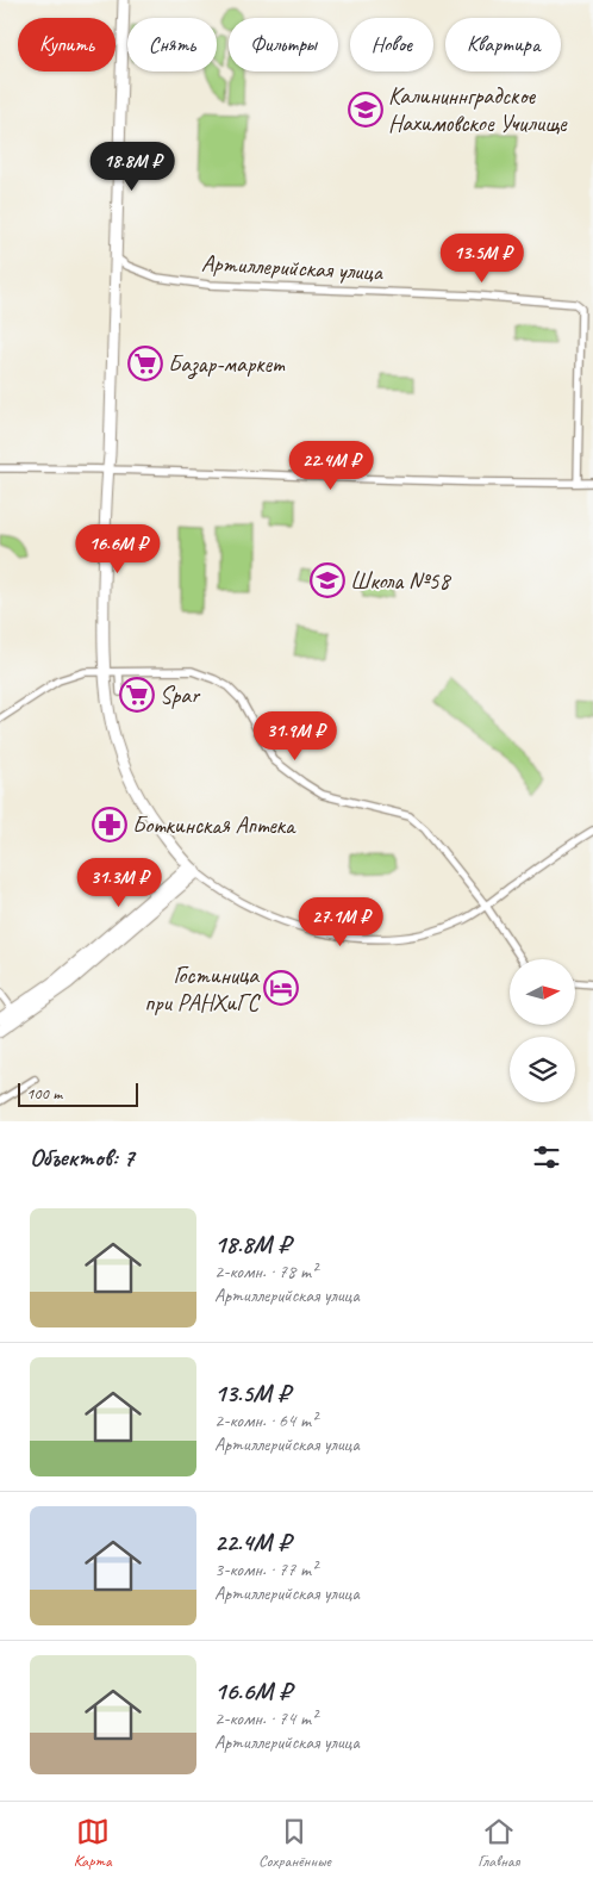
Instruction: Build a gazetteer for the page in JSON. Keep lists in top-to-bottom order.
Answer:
{
  "streets": {
    "street": ["Артиллерийская улица"]
  },
  "places": {
    "school or university": ["Калининнградское Нахимовское Училище", "Школа №58"],
    "supermarket": ["Базар-маркет", "Spar"],
    "pharmacy": ["Боткинская Аптека"],
    "hotel": ["Гостиница при РАНХиГС"]
  },
  "scale_bar": "100 m",
  "north": "right",
  "page": {
    "chip": [
      "Купить",
      "Снять",
      "Фильтры",
      "Новое",
      "Квартира"
    ],
    "price": [
      "18.8M ₽",
      "13.5M ₽",
      "22.4M ₽",
      "16.6M ₽",
      "31.9M ₽",
      "31.3M ₽",
      "27.1M ₽"
    ],
    "scale": "100 m",
    "heading": "Объектов: 7",
    "list": [
      {
        "name": "18.8M ₽",
        "note": "2-комн. · 78 m² · Артиллерийская улица"
      },
      {
        "name": "13.5M ₽",
        "note": "2-комн. · 64 m² · Артиллерийская улица"
      },
      {
        "name": "22.4M ₽",
        "note": "3-комн. · 77 m² · Артиллерийская улица"
      },
      {
        "name": "16.6M ₽",
        "note": "2-комн. · 74 m² · Артиллерийская улица"
      }
    ],
    "tabs": ["Карта", "Сохранённые", "Главная"]
  }
}
